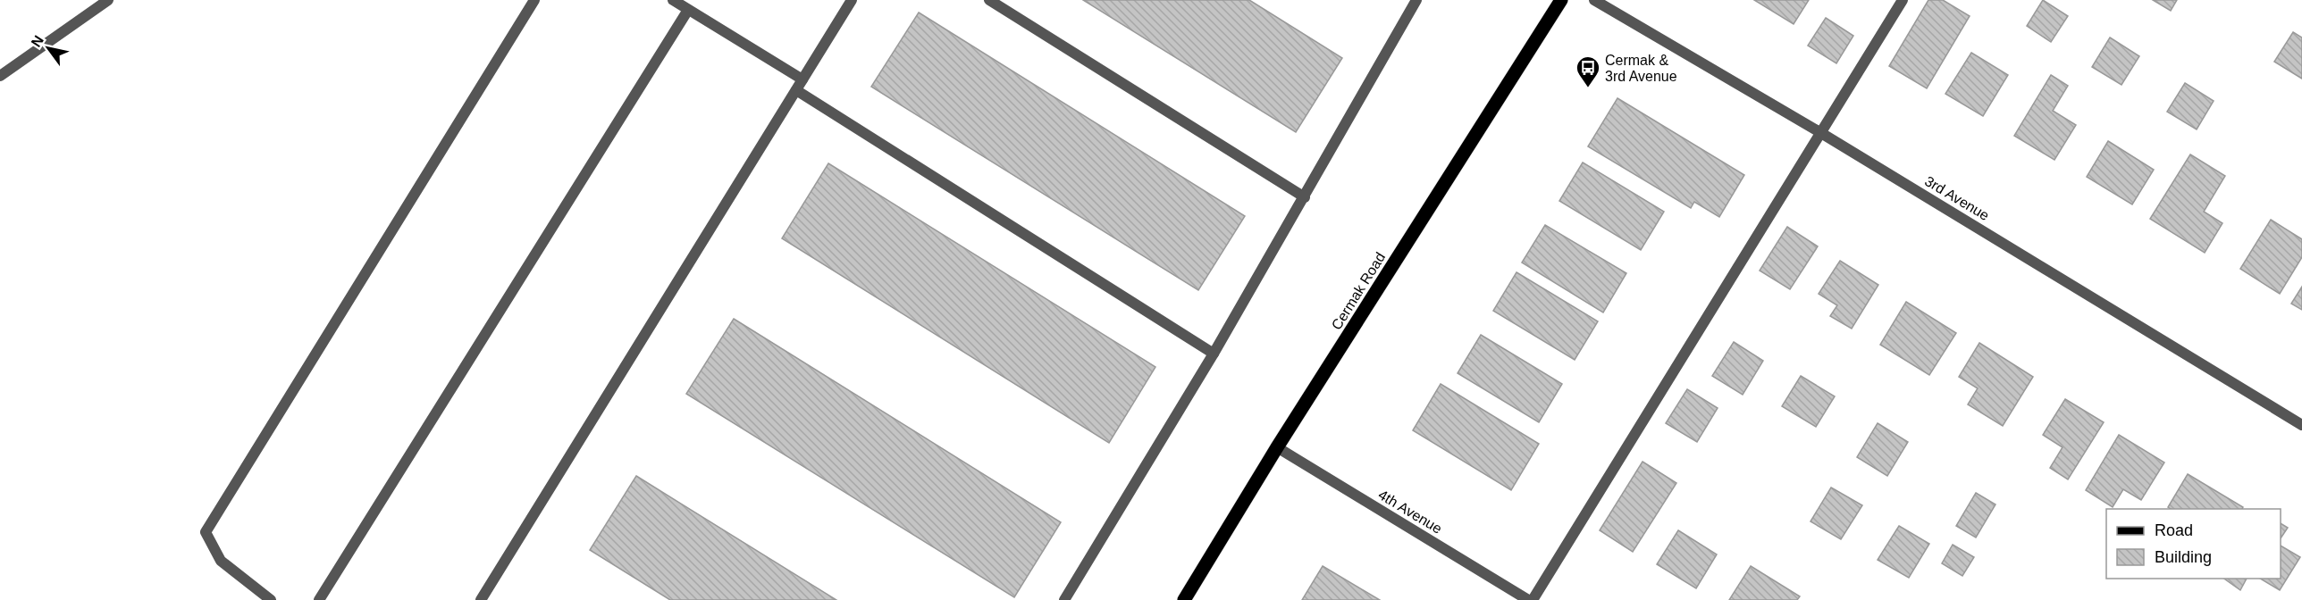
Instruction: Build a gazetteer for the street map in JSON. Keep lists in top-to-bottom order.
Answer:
{
  "streets": {
    "main road": ["Cermak Road"],
    "street": ["3rd Avenue", "4th Avenue"]
  },
  "crossings": [
    ["Cermak Road", "4th Avenue"]
  ],
  "places": {
    "bus stop": ["Cermak & 3rd Avenue"]
  },
  "legend": ["Road", "Building"],
  "north": "top left"
}
